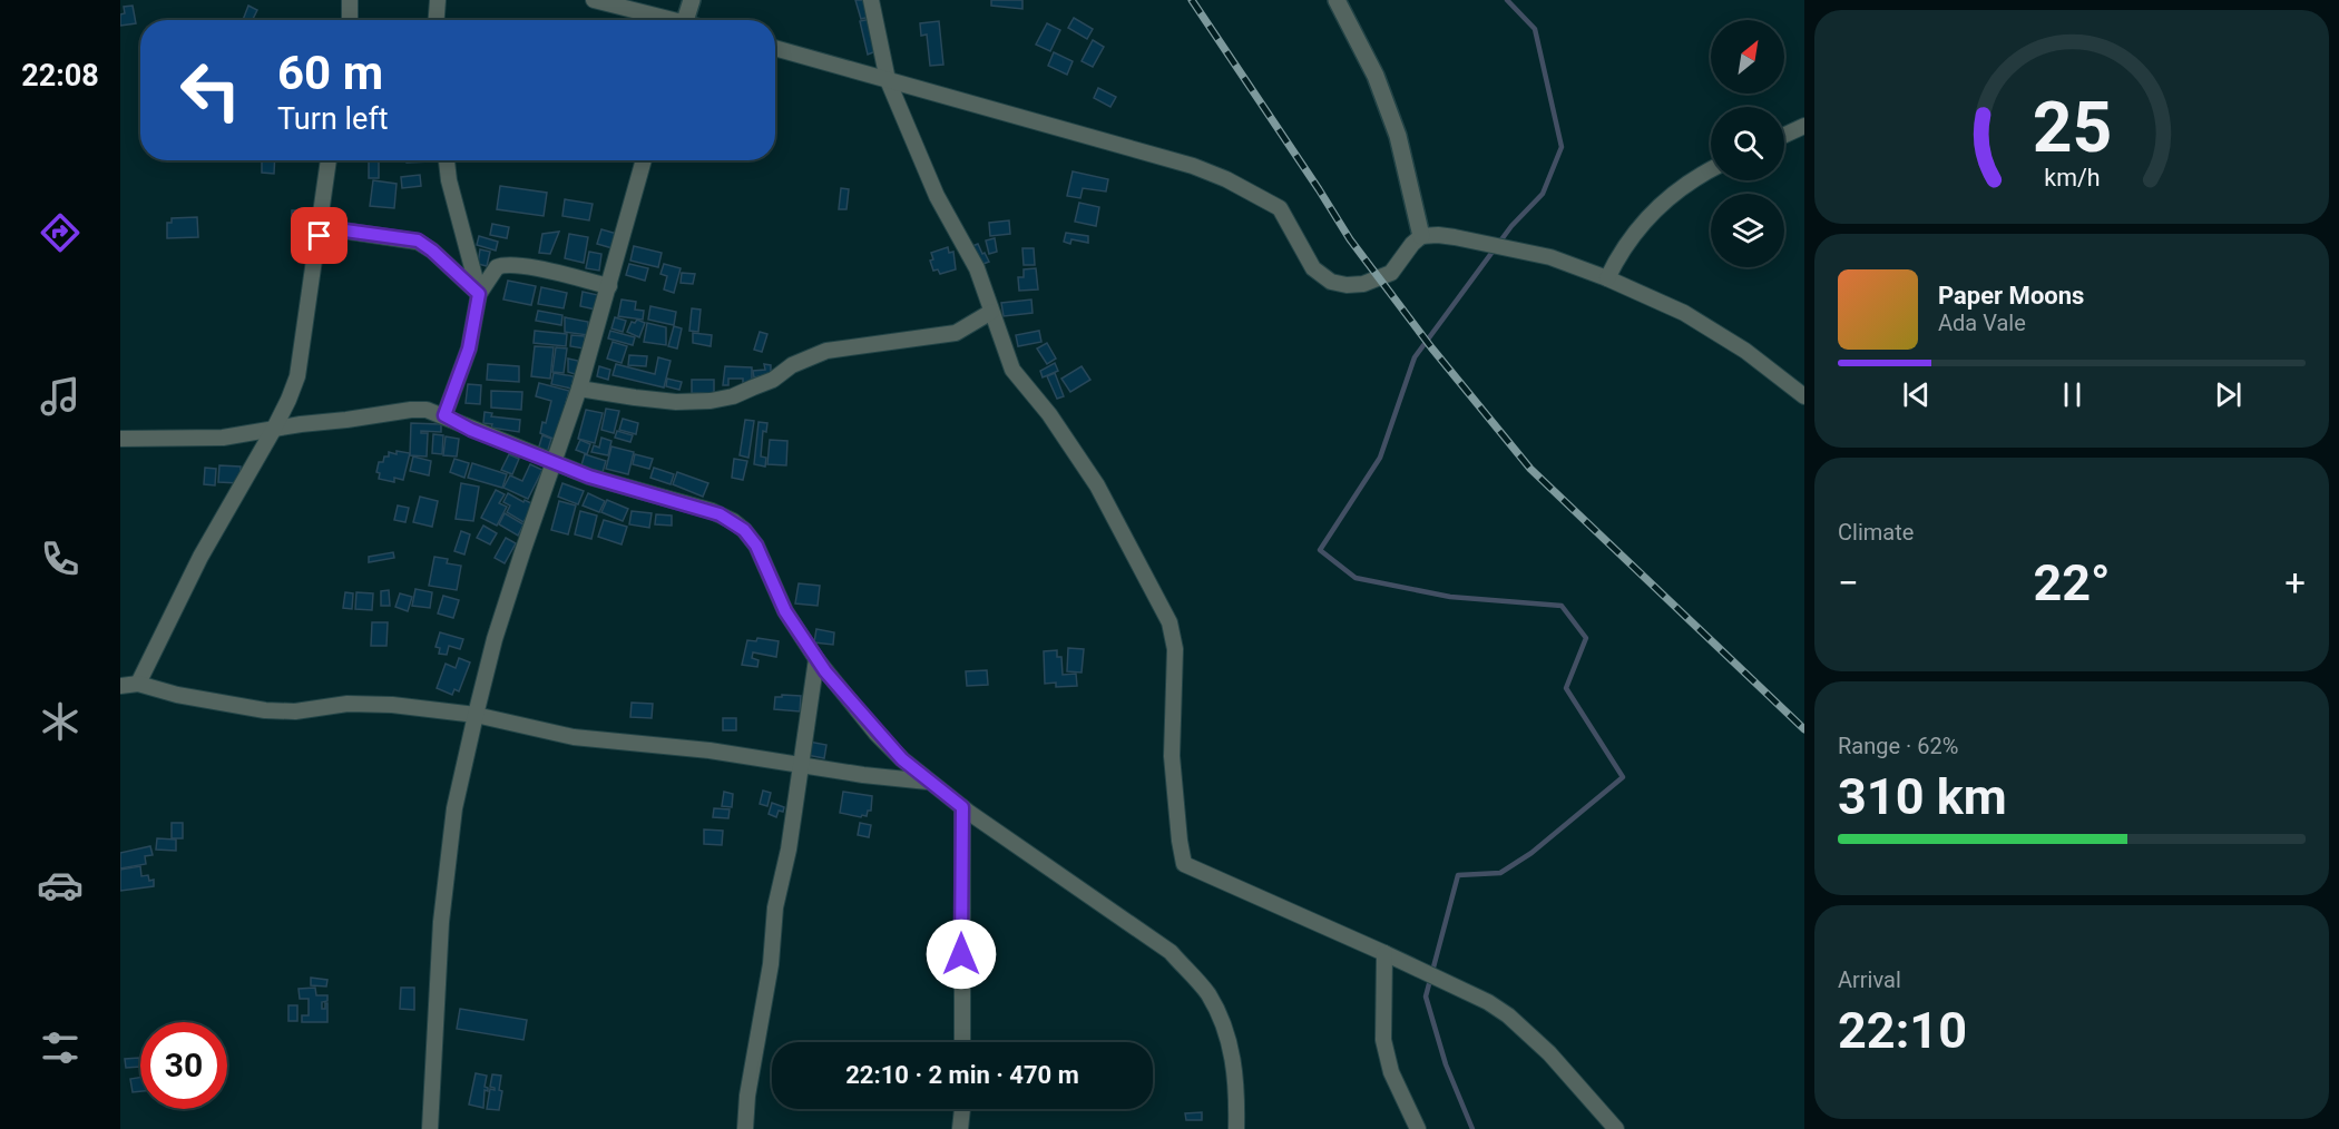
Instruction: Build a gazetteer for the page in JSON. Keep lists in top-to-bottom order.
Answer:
{
  "north": "top right",
  "page": {
    "tabs": "22:08",
    "turn": ["60 m", "Turn left"],
    "song": ["Paper Moons", "Ada Vale"],
    "tile": [
      "Climate",
      ["Range · 62%", "310 km"],
      ["Arrival", "22:10"]
    ],
    "heat": ["−", "22°", "+"],
    "limit": "30",
    "trip": "22:10 · 2 min · 470 m",
    "gauge": ["25", "km/h"]
  }
}
